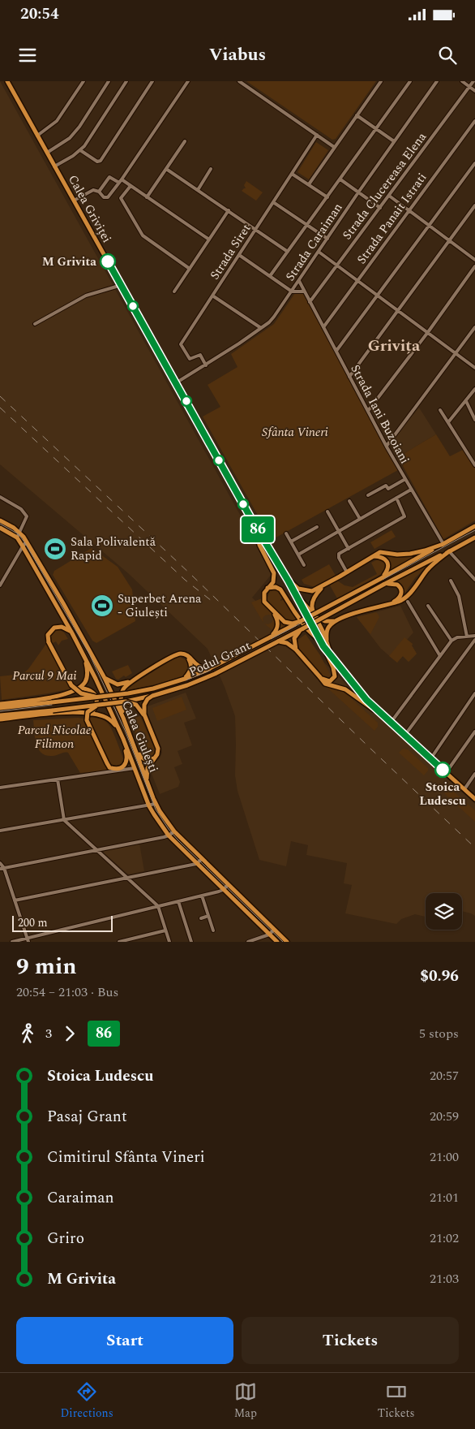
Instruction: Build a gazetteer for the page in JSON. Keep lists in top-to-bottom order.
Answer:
{
  "streets": {
    "main road": ["Calea Griviței", "Podul Grant", "Calea Giulești"],
    "street": [
      "Strada Clucereasa Elena",
      "Strada Panait Istrati",
      "Strada Caraiman",
      "Strada Siret",
      "Strada Iani Buzoiani"
    ]
  },
  "crossings": [
    ["Strada Clucereasa Elena", "Strada Iani Buzoiani"],
    ["Calea Griviței", "Strada Caraiman"],
    ["Strada Panait Istrati", "Strada Iani Buzoiani"],
    ["Strada Caraiman", "Strada Siret"],
    ["Strada Caraiman", "Strada Iani Buzoiani"],
    ["Strada Iani Buzoiani", "Podul Grant"]
  ],
  "districts": ["Grivița"],
  "parks": ["Sfânta Vineri", "Parcul 9 Mai", "Parcul Nicolae Filimon"],
  "places": {
    "other": ["M Grivita", "Stoica Ludescu"],
    "sports": ["Sala Polivalentă Rapid", "Superbet Arena - Giulești"]
  },
  "lines": ["bus line 86"],
  "scale_bar": "200 m",
  "page": {
    "status": "20:54",
    "header": "Viabus",
    "on_map": "86",
    "scale": "200 m",
    "heading": ["9 min", "20:54 – 21:03 · Bus", "$0.96"],
    "legs": ["3", "86", "5 stops"],
    "list": [
      {
        "name": "Stoica Ludescu",
        "value": "20:57"
      },
      {
        "name": "Pasaj Grant",
        "value": "20:59"
      },
      {
        "name": "Cimitirul Sfânta Vineri",
        "value": "21:00"
      },
      {
        "name": "Caraiman",
        "value": "21:01"
      },
      {
        "name": "Griro",
        "value": "21:02"
      },
      {
        "name": "M Grivita",
        "value": "21:03"
      }
    ],
    "buttons": ["Start", "Tickets"],
    "tabs": ["Directions", "Map", "Tickets"]
  }
}
